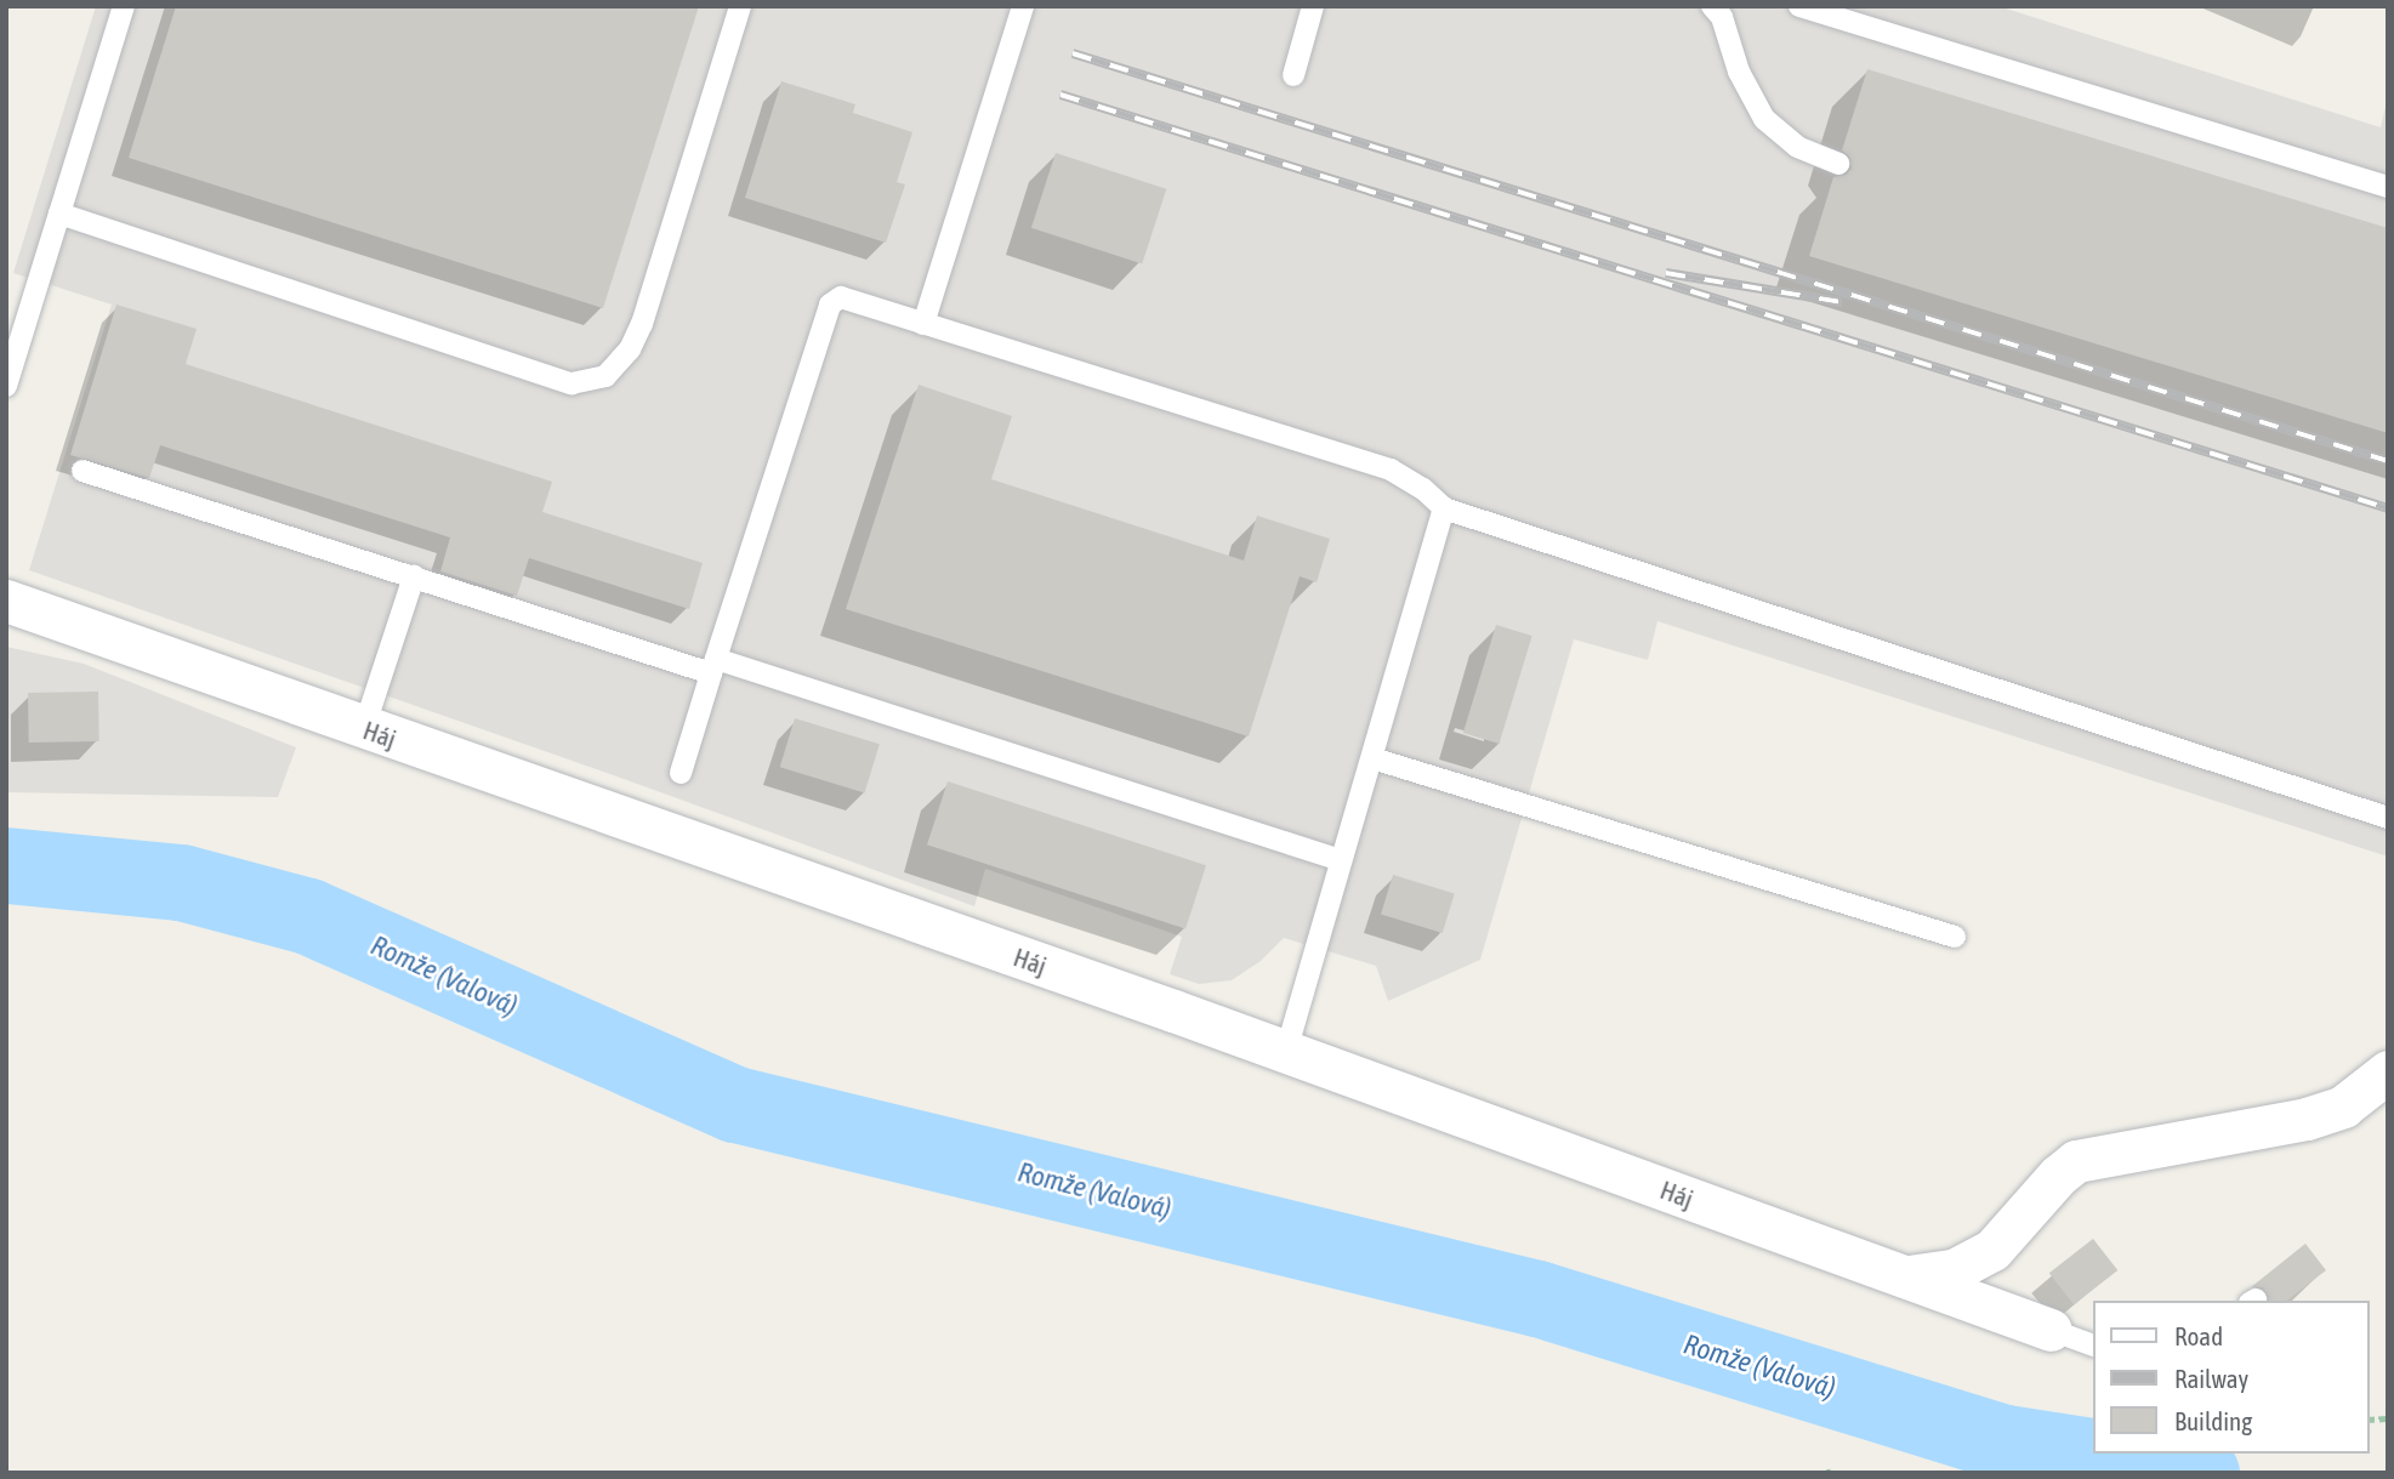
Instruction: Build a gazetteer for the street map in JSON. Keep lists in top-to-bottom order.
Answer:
{
  "streets": {
    "street": ["Háj"]
  },
  "water": ["Romže (Valová)"],
  "legend": ["Road", "Railway", "Building"]
}
